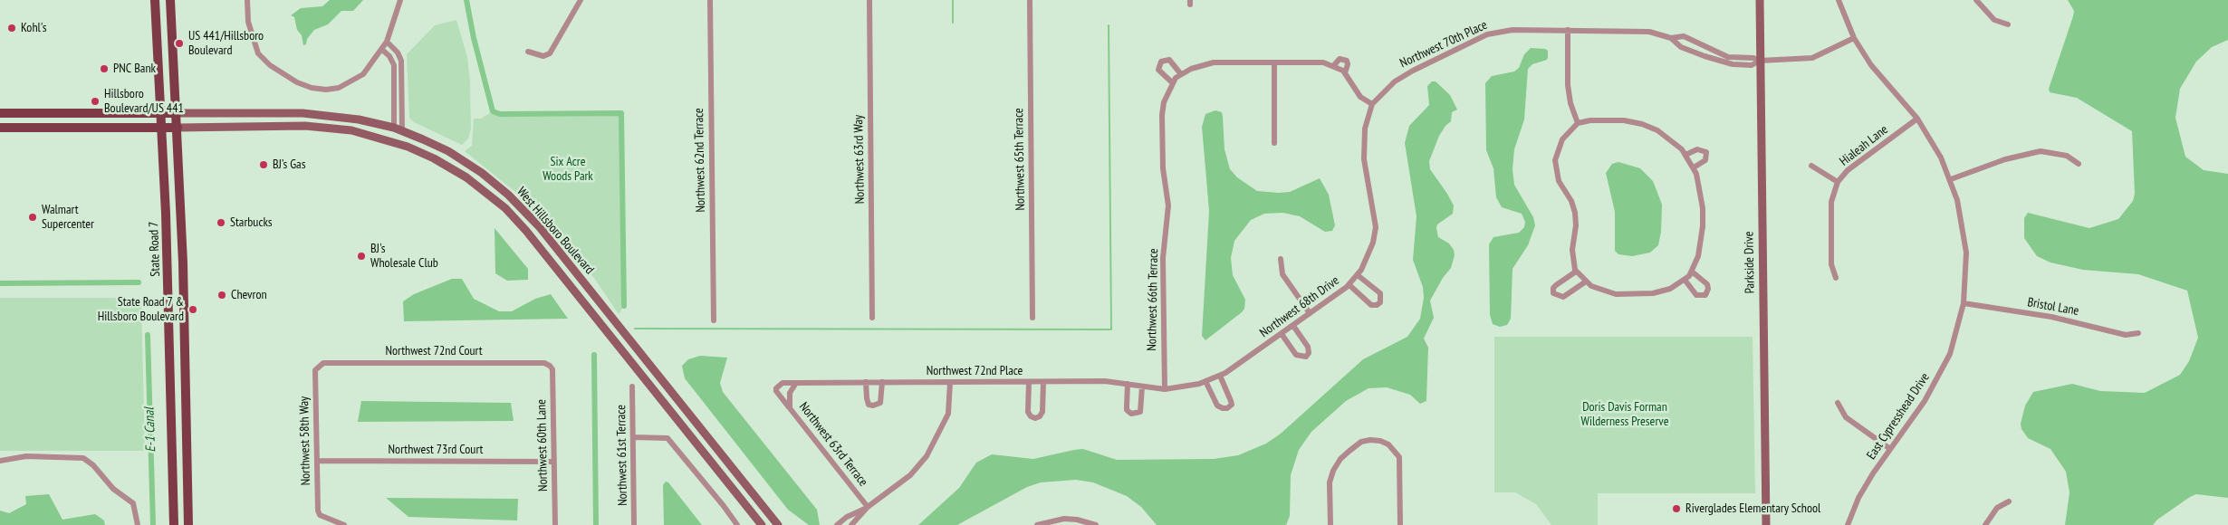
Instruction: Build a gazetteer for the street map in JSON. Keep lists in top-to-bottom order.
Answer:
{
  "streets": {
    "main road": ["West Hillsboro Boulevard", "State Road 7"],
    "street": [
      "Northwest 70th Place",
      "Hialeah Lane",
      "Northwest 63rd Way",
      "Northwest 65th Terrace",
      "Northwest 62nd Terrace",
      "Parkside Drive",
      "Northwest 66th Terrace",
      "Northwest 68th Drive",
      "Bristol Lane",
      "Northwest 72nd Court",
      "Northwest 72nd Place",
      "East Cypresshead Drive",
      "Northwest 58th Way",
      "Northwest 63rd Terrace",
      "Northwest 60th Lane",
      "Northwest 73rd Court",
      "Northwest 61st Terrace"
    ]
  },
  "crossings": [
    ["Northwest 70th Place", "Parkside Drive"],
    ["Northwest 70th Place", "Northwest 68th Drive"],
    ["Hialeah Lane", "East Cypresshead Drive"],
    ["West Hillsboro Boulevard", "State Road 7"],
    ["Northwest 66th Terrace", "Northwest 68th Drive"],
    ["Northwest 66th Terrace", "Northwest 72nd Place"],
    ["Northwest 68th Drive", "Northwest 72nd Place"],
    ["Bristol Lane", "East Cypresshead Drive"],
    ["Northwest 72nd Court", "Northwest 58th Way"],
    ["Northwest 72nd Court", "Northwest 60th Lane"],
    ["Northwest 72nd Place", "Northwest 63rd Terrace"],
    ["Northwest 58th Way", "Northwest 73rd Court"],
    ["Northwest 60th Lane", "Northwest 73rd Court"]
  ],
  "water": ["E-1 Canal"],
  "parks": ["Six Acre Woods Park", "Doris Davis Forman Wilderness Preserve"],
  "places": [
    "Kohl's",
    "US 441/Hillsboro Boulevard",
    "PNC Bank",
    "Hillsboro Boulevard/US 441",
    "BJ’s Gas",
    "Walmart Supercenter",
    "Starbucks",
    "BJ's Wholesale Club",
    "Chevron",
    "State Road 7 & Hillsboro Boulevard",
    "Riverglades Elementary School"
  ]
}
